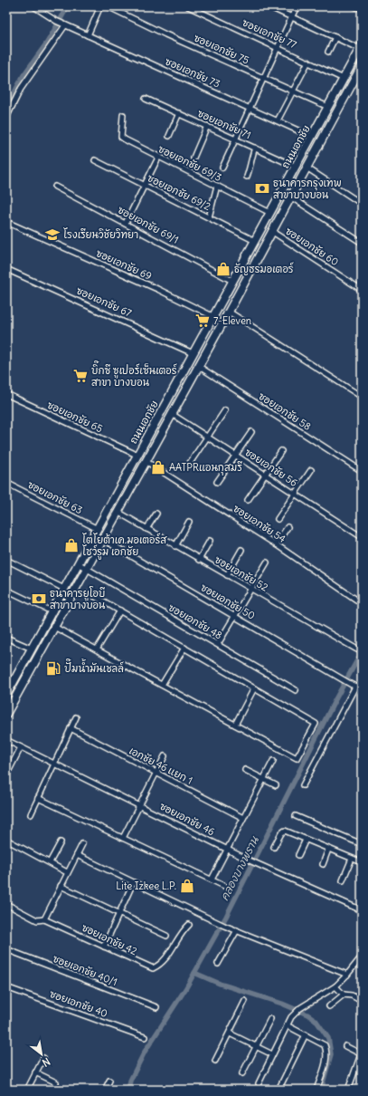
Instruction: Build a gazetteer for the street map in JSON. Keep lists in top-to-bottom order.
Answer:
{
  "streets": {
    "main road": ["ถนนเอกชัย"],
    "street": [
      "ซอยเอกชัย 77",
      "ซอยเอกชัย 75",
      "ซอยเอกชัย 73",
      "ซอยเอกชัย 71",
      "ซอยเอกชัย 69/3",
      "ซอยเอกชัย 69/2",
      "ซอยเอกชัย 69/1",
      "ซอยเอกชัย 60",
      "ซอยเอกชัย 69",
      "ซอยเอกชัย 67",
      "ซอยเอกชัย 58",
      "ซอยเอกชัย 65",
      "ซอยเอกชัย 56",
      "ซอยเอกชัย 63",
      "ซอยเอกชัย 54",
      "ซอยเอกชัย 52",
      "ซอยเอกชัย 50",
      "ซอยเอกชัย 48",
      "เอกชัย 46 แยก 1",
      "ซอยเอกชัย 46",
      "ซอยเอกชัย 42",
      "ซอยเอกชัย 40/1",
      "ซอยเอกชัย 40"
    ]
  },
  "crossings": [
    ["ซอยเอกชัย 77", "ถนนเอกชัย"],
    ["ซอยเอกชัย 75", "ถนนเอกชัย"],
    ["ซอยเอกชัย 73", "ถนนเอกชัย"],
    ["ซอยเอกชัย 71", "ถนนเอกชัย"],
    ["ถนนเอกชัย", "ซอยเอกชัย 69/3"],
    ["ถนนเอกชัย", "ซอยเอกชัย 69/2"],
    ["ถนนเอกชัย", "ซอยเอกชัย 69/1"],
    ["ถนนเอกชัย", "ซอยเอกชัย 60"],
    ["ถนนเอกชัย", "ซอยเอกชัย 69"],
    ["ถนนเอกชัย", "ซอยเอกชัย 67"],
    ["ถนนเอกชัย", "ซอยเอกชัย 58"],
    ["ถนนเอกชัย", "ซอยเอกชัย 65"],
    ["ถนนเอกชัย", "ซอยเอกชัย 56"],
    ["ถนนเอกชัย", "ซอยเอกชัย 63"],
    ["ถนนเอกชัย", "ซอยเอกชัย 54"],
    ["ถนนเอกชัย", "ซอยเอกชัย 52"],
    ["ถนนเอกชัย", "ซอยเอกชัย 50"],
    ["ถนนเอกชัย", "ซอยเอกชัย 48"]
  ],
  "water": ["คลองบางพราน"],
  "places": {
    "bank": ["ธนาคารกรุงเทพ สาขาบางบอน", "ธนาคารยูโอบี สาขาบางบอน"],
    "school or university": ["โรงเรียนวิชัยวิทยา"],
    "shop": [
      "ธัญธรมอเตอร์",
      "AATPRแอนกุสมรี",
      "โตโยต้าเค.มอเตอร์ส โชว์รูม เอกชัย",
      "Lite Izkee L.P."
    ],
    "supermarket": ["7-Eleven", "บิ๊กซี ซูเปอร์เซ็นเตอร์ สาขา บางบอน"],
    "fuel station": ["ปั๊มน้ำมันเชลล์"]
  },
  "north": "bottom right"
}
